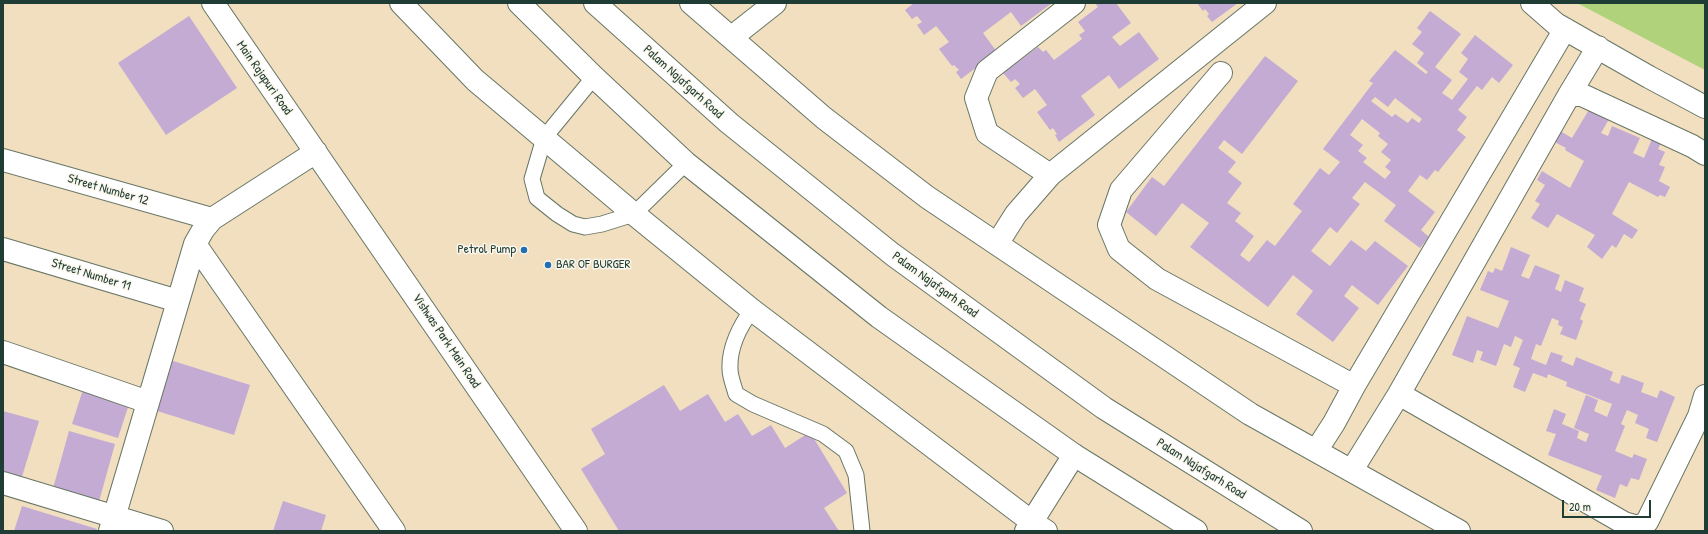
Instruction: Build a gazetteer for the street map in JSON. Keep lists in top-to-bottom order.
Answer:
{
  "streets": {
    "street": [
      "Main Rajapuri Road",
      "Palam Najafgarh Road",
      "Street Number 12",
      "Street Number 11",
      "Vishwas Park Main Road"
    ]
  },
  "crossings": [
    ["Main Rajapuri Road", "Vishwas Park Main Road"]
  ],
  "places": ["Petrol Pump", "BAR OF BURGER"],
  "scale_bar": "20 m"
}
